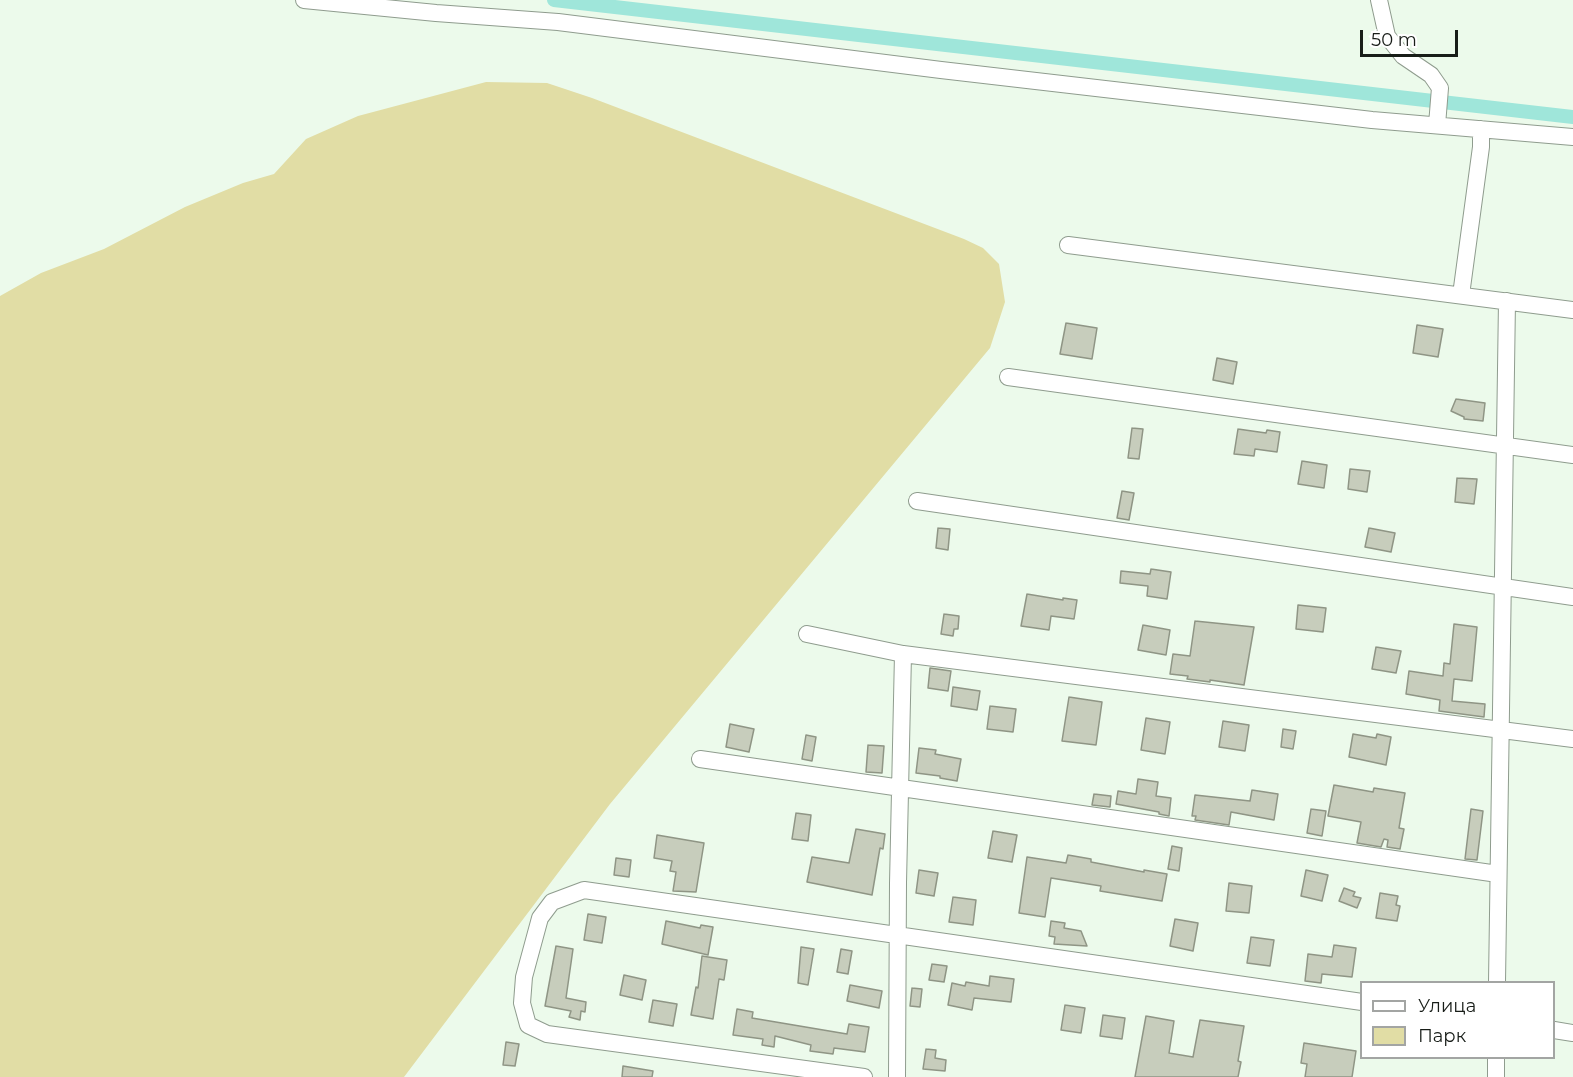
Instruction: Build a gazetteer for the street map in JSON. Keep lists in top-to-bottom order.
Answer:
{
  "legend": ["Улица", "Парк"],
  "scale_bar": "50 m"
}
